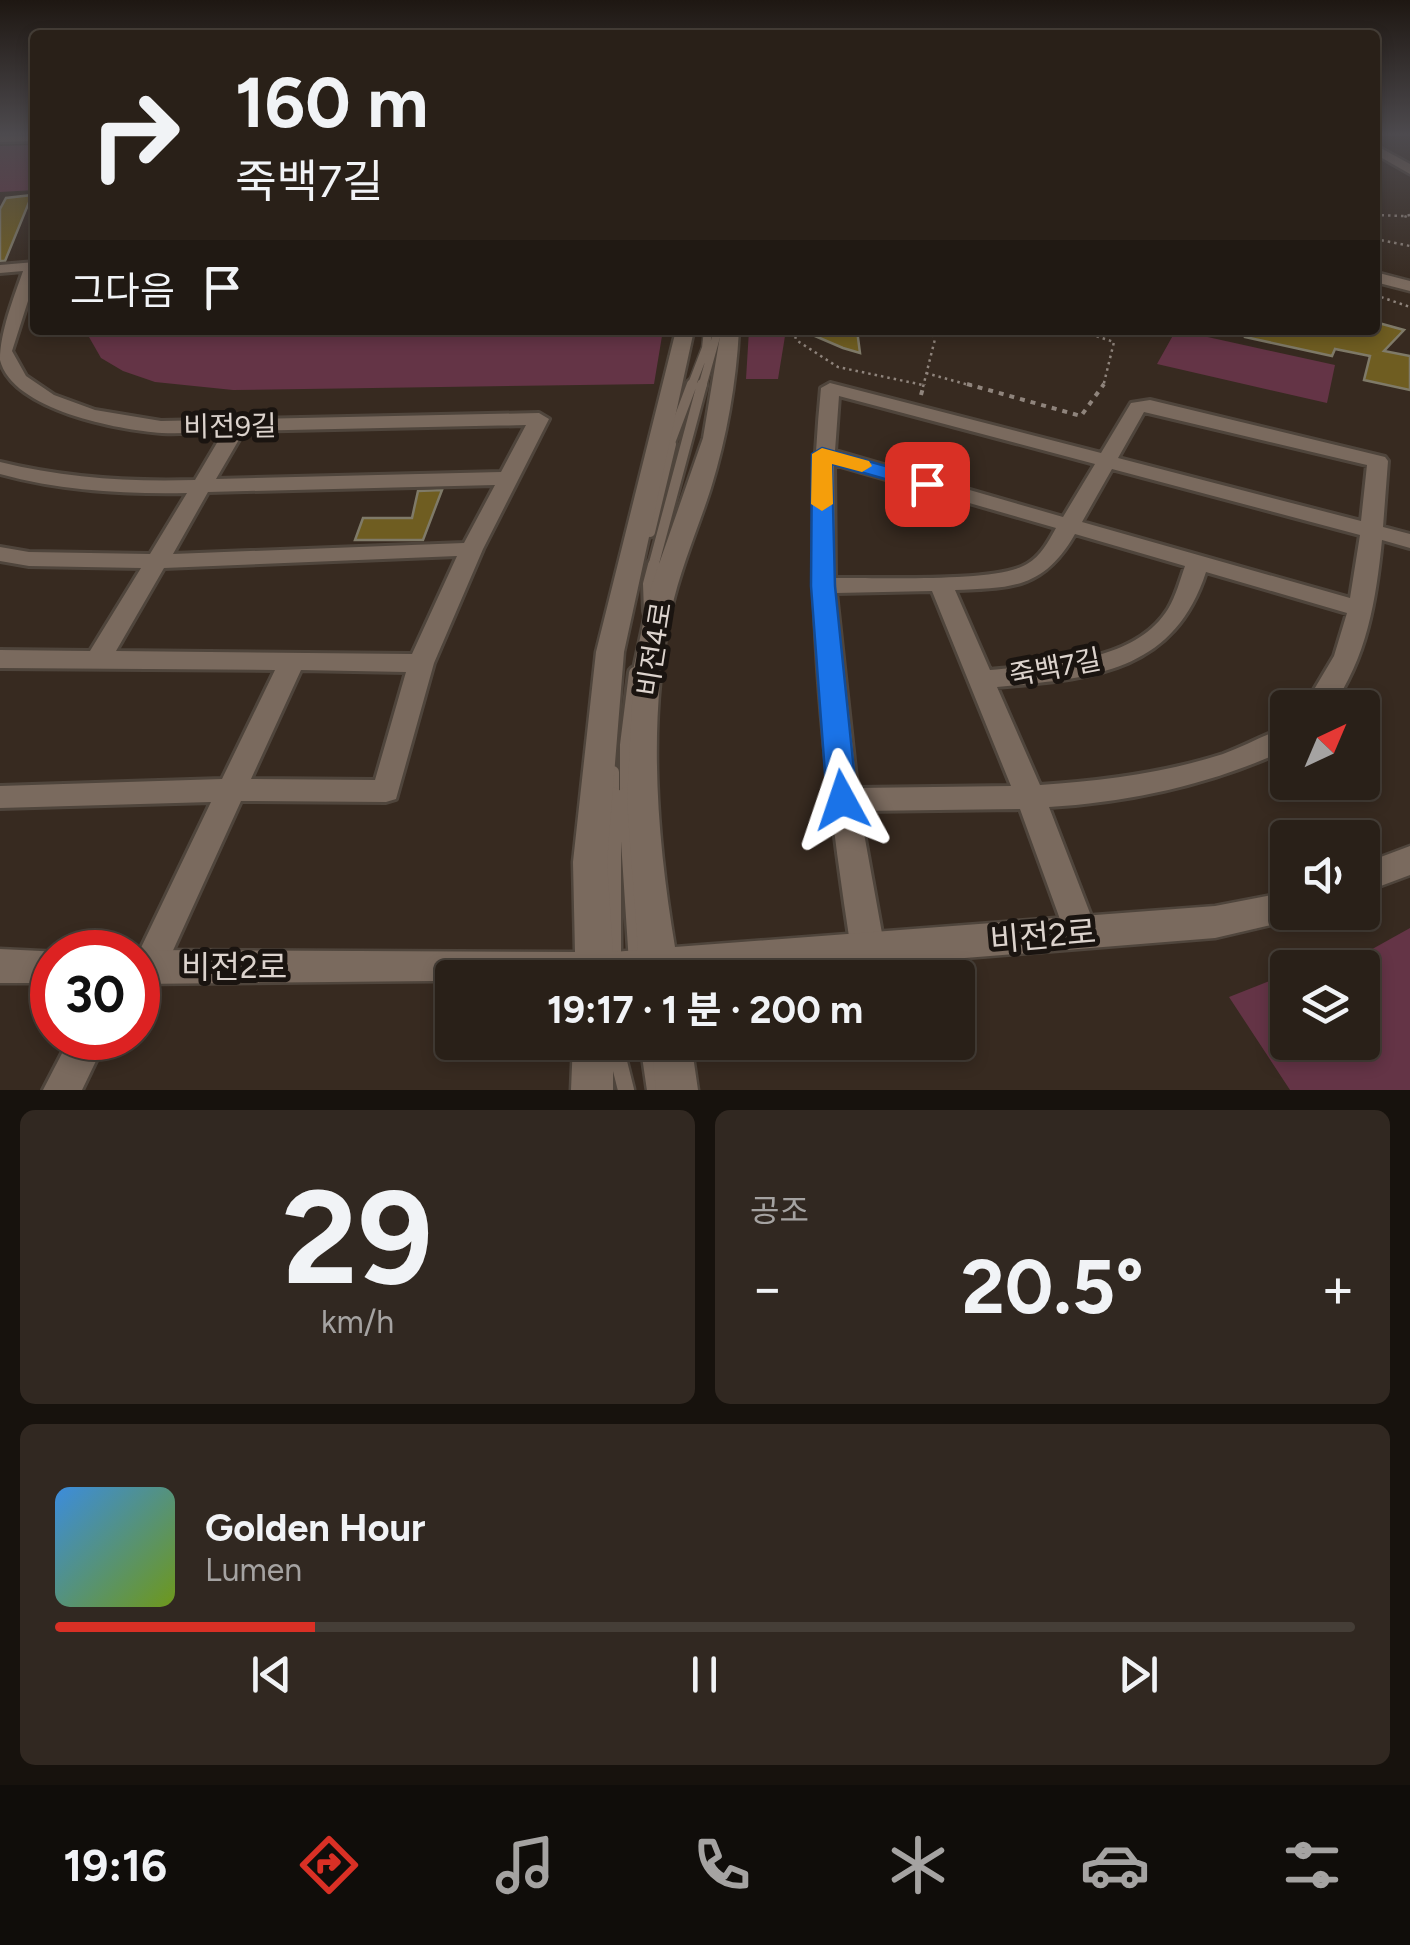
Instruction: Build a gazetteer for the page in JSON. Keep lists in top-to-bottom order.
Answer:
{
  "streets": {
    "main road": ["비전4로", "비전2로"],
    "street": ["비전9길", "죽백7길"]
  },
  "north": "top right",
  "page": {
    "turn": ["160 m", "죽백7길"],
    "then": "그다음",
    "limit": "30",
    "trip": "19:17 · 1 분 · 200 m",
    "tile": [
      ["29", "km/h"],
      "공조"
    ],
    "heat": ["−", "20.5°", "+"],
    "song": ["Golden Hour", "Lumen"],
    "tabs": "19:16"
  }
}
